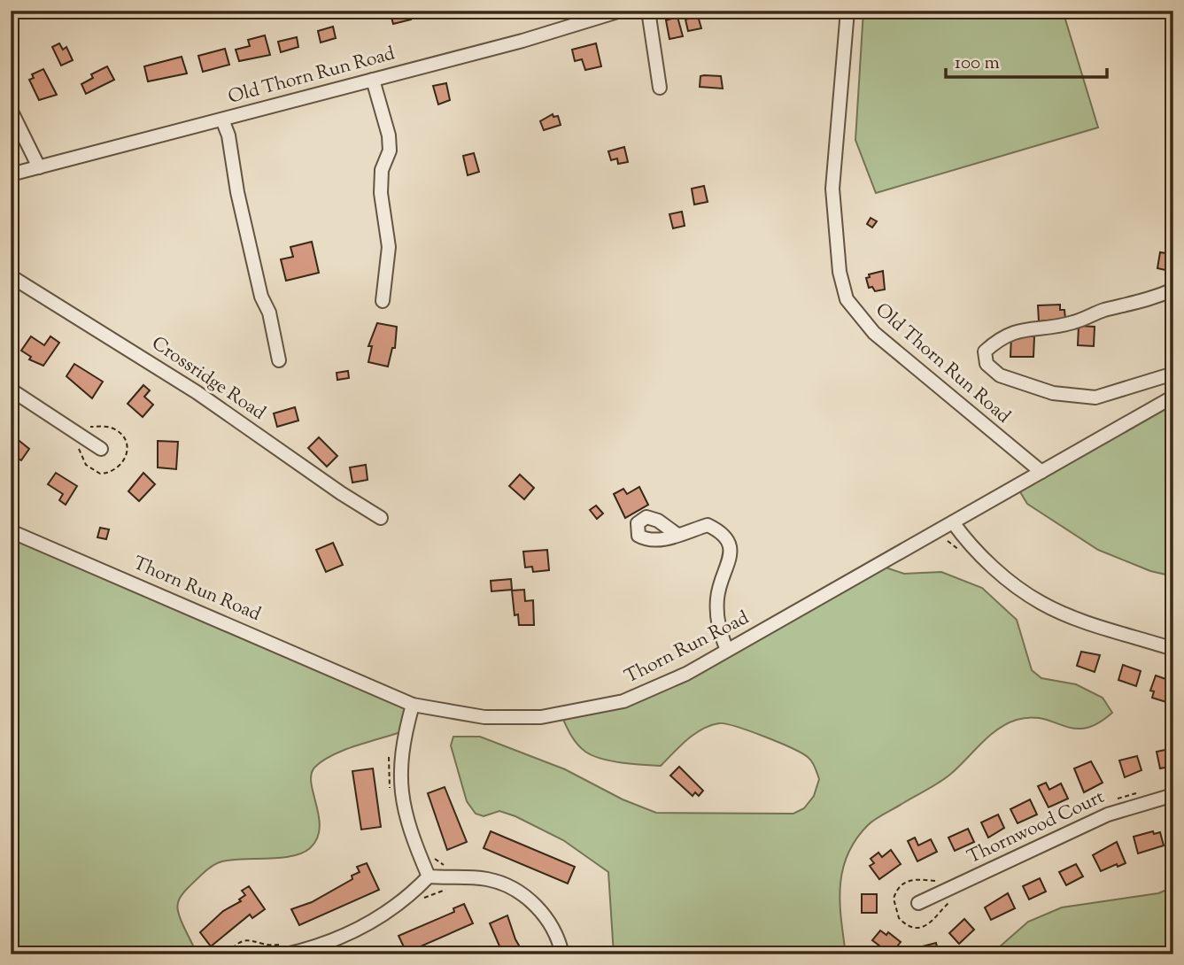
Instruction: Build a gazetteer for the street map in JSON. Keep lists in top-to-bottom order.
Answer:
{
  "streets": {
    "street": [
      "Old Thorn Run Road",
      "Crossridge Road",
      "Thorn Run Road",
      "Thornwood Court"
    ]
  },
  "crossings": [
    ["Old Thorn Run Road", "Thorn Run Road"]
  ],
  "scale_bar": "100 m"
}
